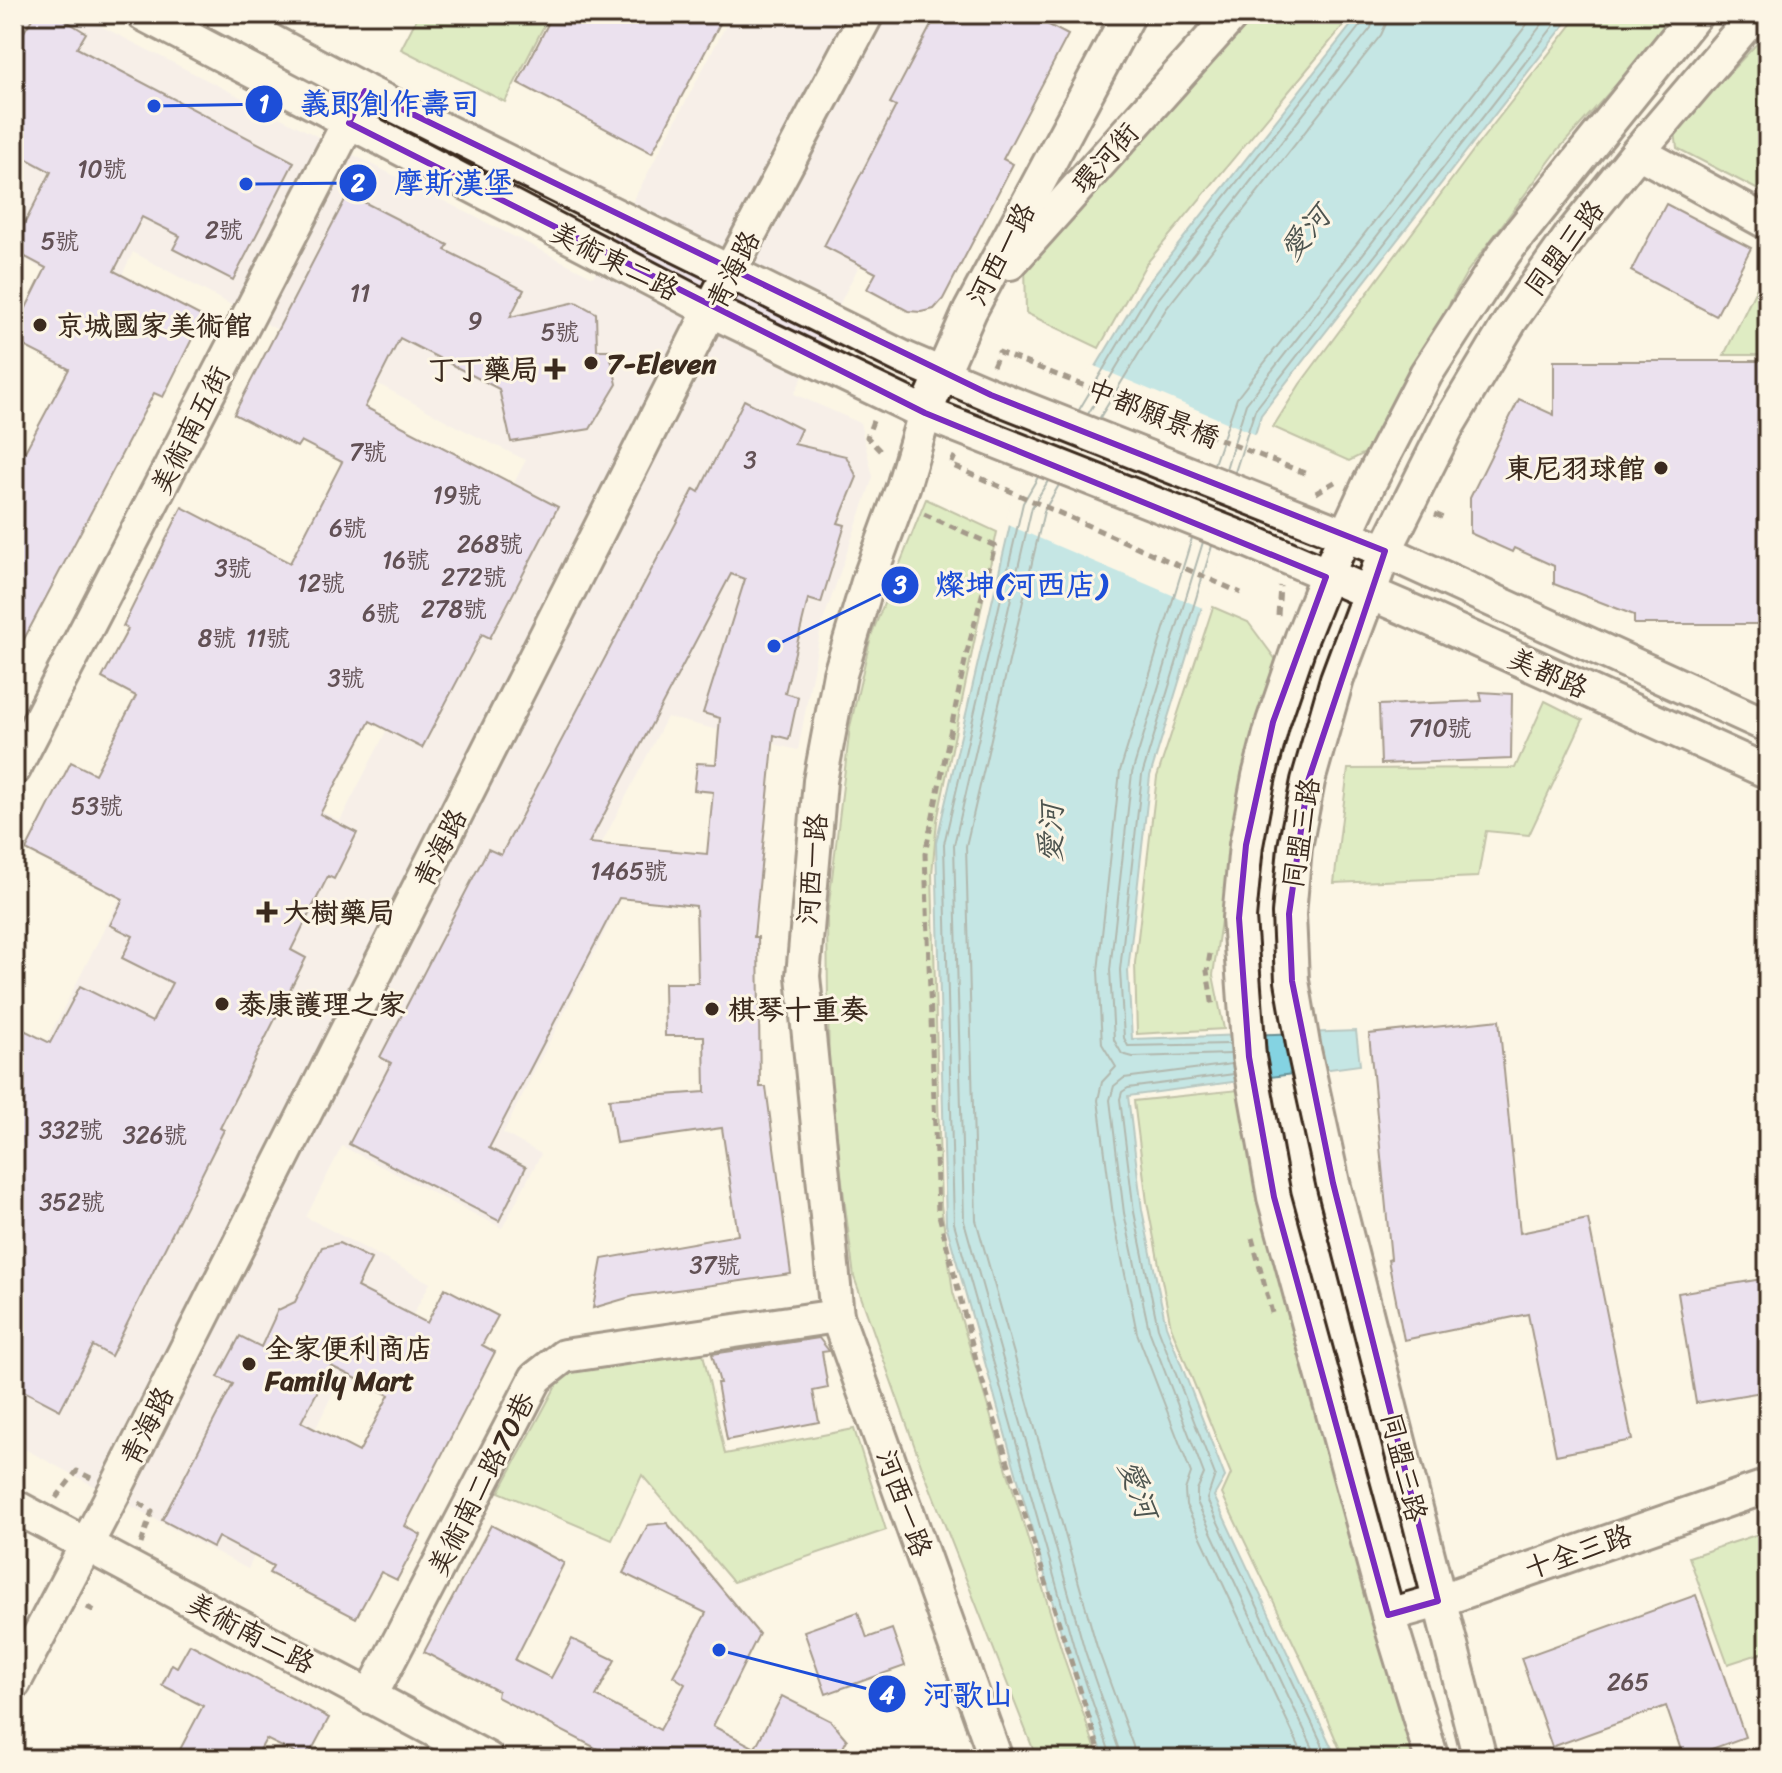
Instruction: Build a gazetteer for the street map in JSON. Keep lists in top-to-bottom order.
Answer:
{
  "streets": {
    "street": [
      "環河街",
      "同盟三路",
      "河西一路",
      "美術東二路",
      "青海路",
      "中都願景橋",
      "美術南五街",
      "美都路",
      "美術南二路70巷",
      "十全三路",
      "美術南二路"
    ]
  },
  "crossings": [
    ["環河街", "河西一路"],
    ["同盟三路", "美術東二路"],
    ["同盟三路", "中都願景橋"],
    ["同盟三路", "美都路"],
    ["同盟三路", "十全三路"],
    ["河西一路", "美術東二路"],
    ["河西一路", "美術南二路70巷"],
    ["美術東二路", "青海路"],
    ["美術東二路", "中都願景橋"],
    ["美術東二路", "美術南五街"],
    ["美術東二路", "美都路"],
    ["青海路", "美術南二路"],
    ["中都願景橋", "美都路"],
    ["美術南二路70巷", "美術南二路"]
  ],
  "water": ["愛河"],
  "places": {
    "other": [
      "義郎創作壽司",
      "摩斯漢堡",
      "京城國家美術館",
      "7-Eleven",
      "東尼羽球館",
      "燦坤(河西店)",
      "泰康護理之家",
      "棋琴十重奏",
      "全家便利商店 Family Mart",
      "河歌山"
    ],
    "health": ["丁丁藥局", "大樹藥局"]
  },
  "house_numbers": [
    "10號",
    "2號",
    "5號",
    "11",
    "9",
    "5號",
    "7號",
    "3",
    "19號",
    "6號",
    "268號",
    "16號",
    "3號",
    "272號",
    "12號",
    "278號",
    "6號",
    "8號",
    "11號",
    "3號",
    "710號",
    "53號",
    "1465號",
    "332號",
    "326號",
    "352號",
    "37號",
    "265"
  ]
}
